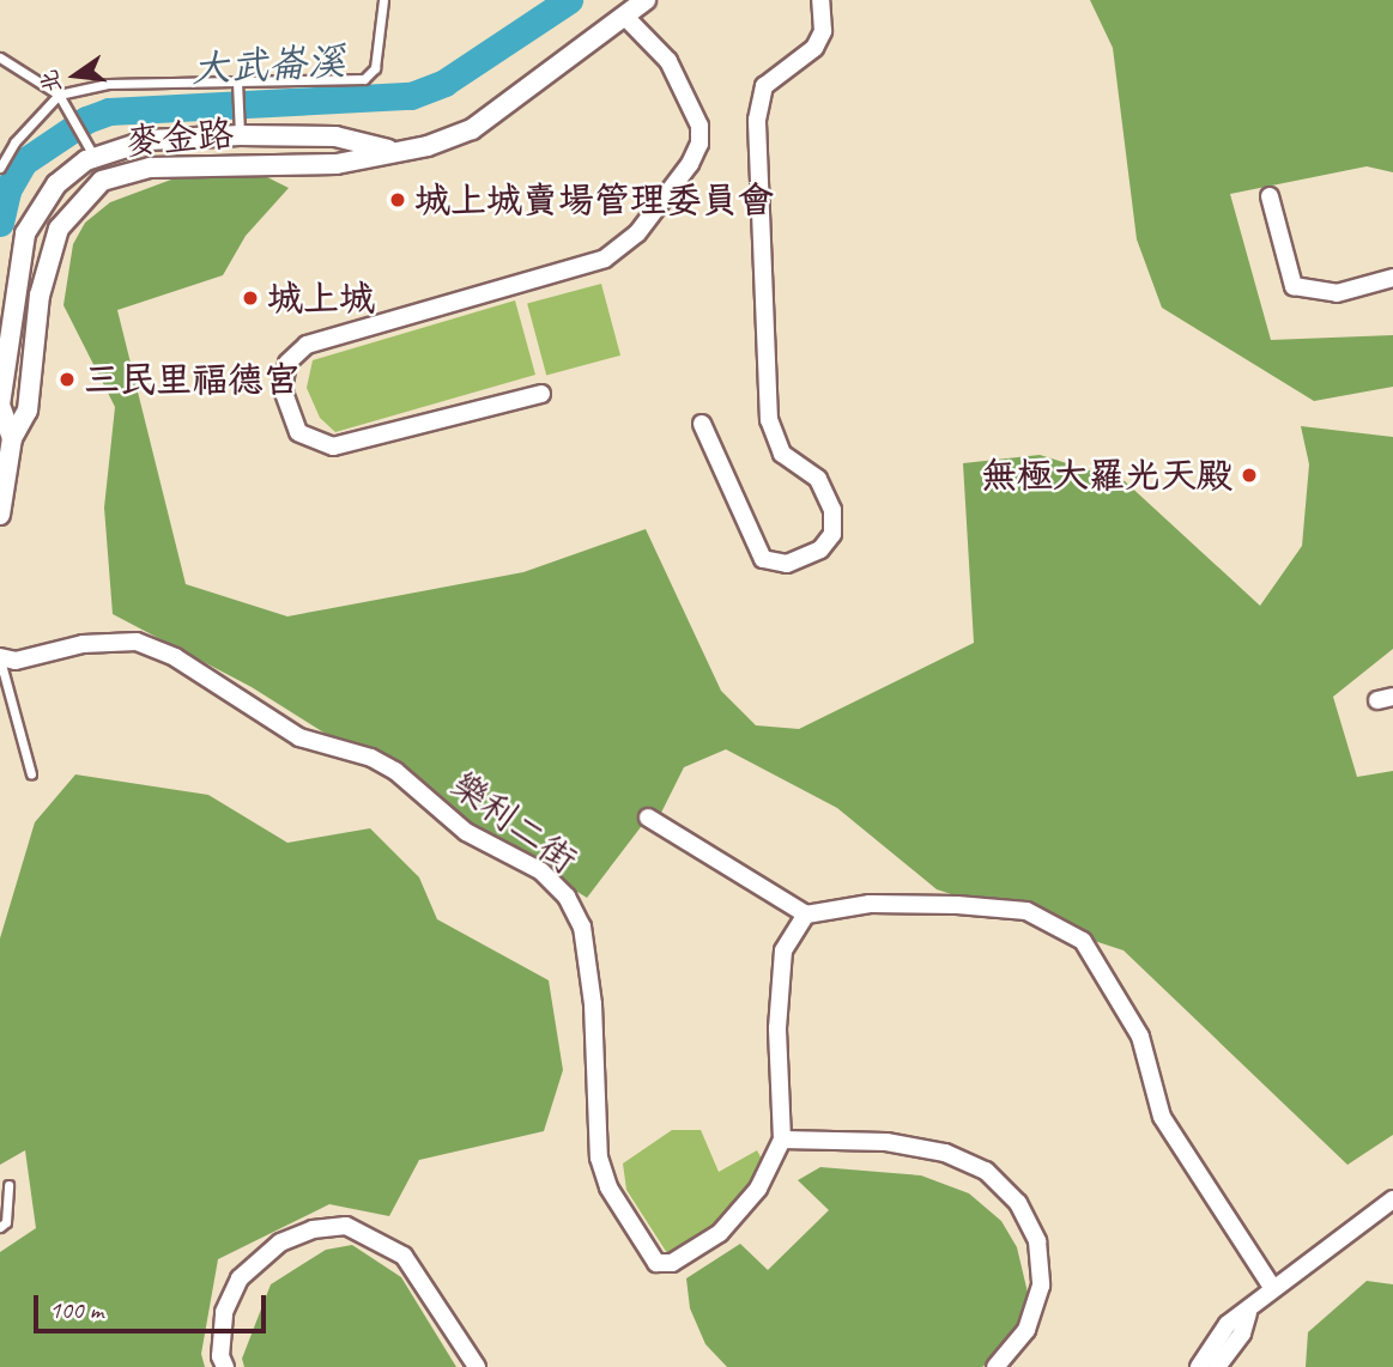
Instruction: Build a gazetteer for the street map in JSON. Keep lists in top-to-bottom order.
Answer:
{
  "streets": {
    "street": ["麥金路", "樂利二街"]
  },
  "water": ["大武崙溪"],
  "places": [
    "城上城賣場管理委員會",
    "城上城",
    "三民里福德宮",
    "無極大羅光天殿"
  ],
  "scale_bar": "100 m",
  "north": "left"
}
